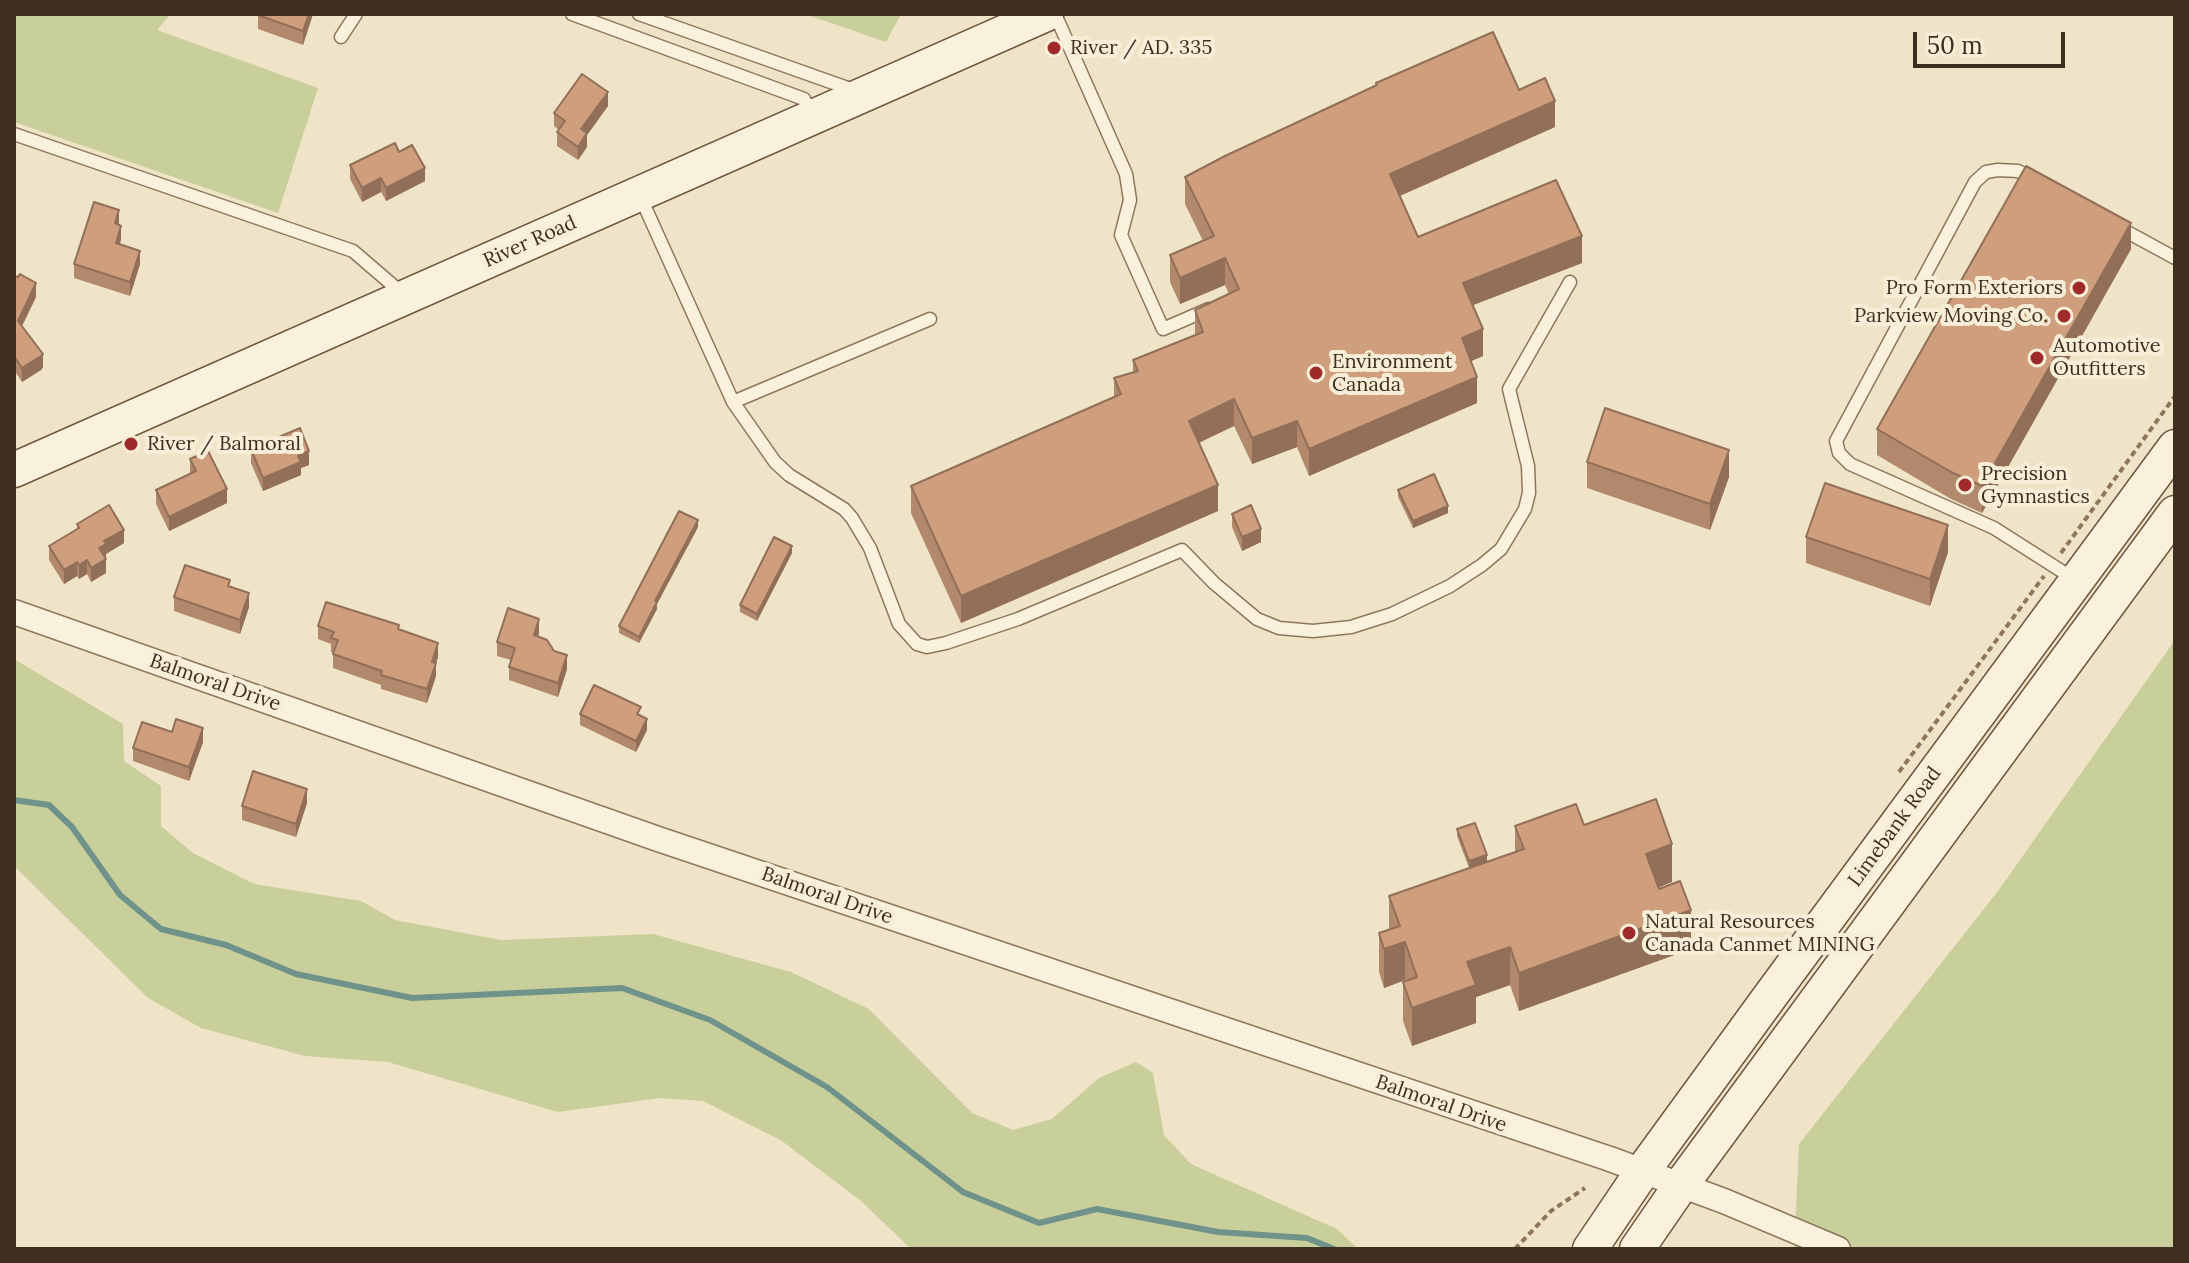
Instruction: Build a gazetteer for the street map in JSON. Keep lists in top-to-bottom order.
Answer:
{
  "streets": {
    "main road": ["River Road", "Limebank Road"],
    "street": ["Balmoral Drive"]
  },
  "crossings": [
    ["Balmoral Drive", "Limebank Road"]
  ],
  "places": [
    "River / AD. 335",
    "Pro Form Exteriors",
    "Parkview Moving Co.",
    "Automotive Outfitters",
    "Environment Canada",
    "River / Balmoral",
    "Precision Gymnastics",
    "Natural Resources Canada Canmet MINING"
  ],
  "scale_bar": "50 m"
}
